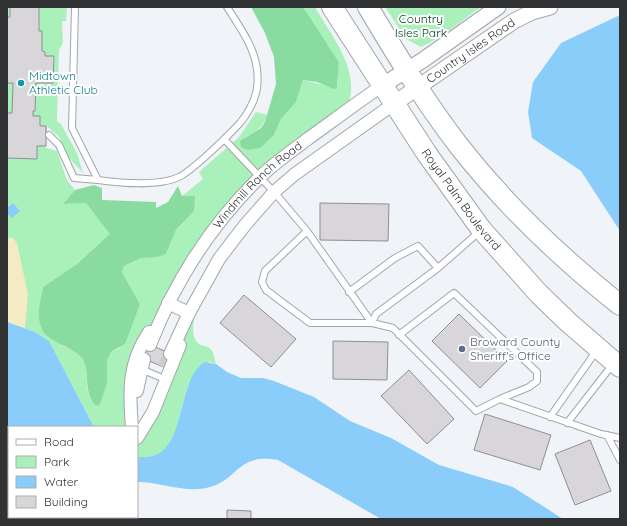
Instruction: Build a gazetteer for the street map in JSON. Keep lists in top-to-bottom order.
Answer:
{
  "streets": {
    "main road": ["Royal Palm Boulevard"],
    "street": ["Country Isles Road", "Windmill Ranch Road"]
  },
  "crossings": [
    ["Country Isles Road", "Windmill Ranch Road"],
    ["Country Isles Road", "Royal Palm Boulevard"],
    ["Windmill Ranch Road", "Royal Palm Boulevard"]
  ],
  "parks": ["Country Isles Park"],
  "places": ["Midtown Athletic Club", "Broward County Sheriff's Office"],
  "legend": [
    "Road",
    "Park",
    "Water",
    "Building"
  ]
}
